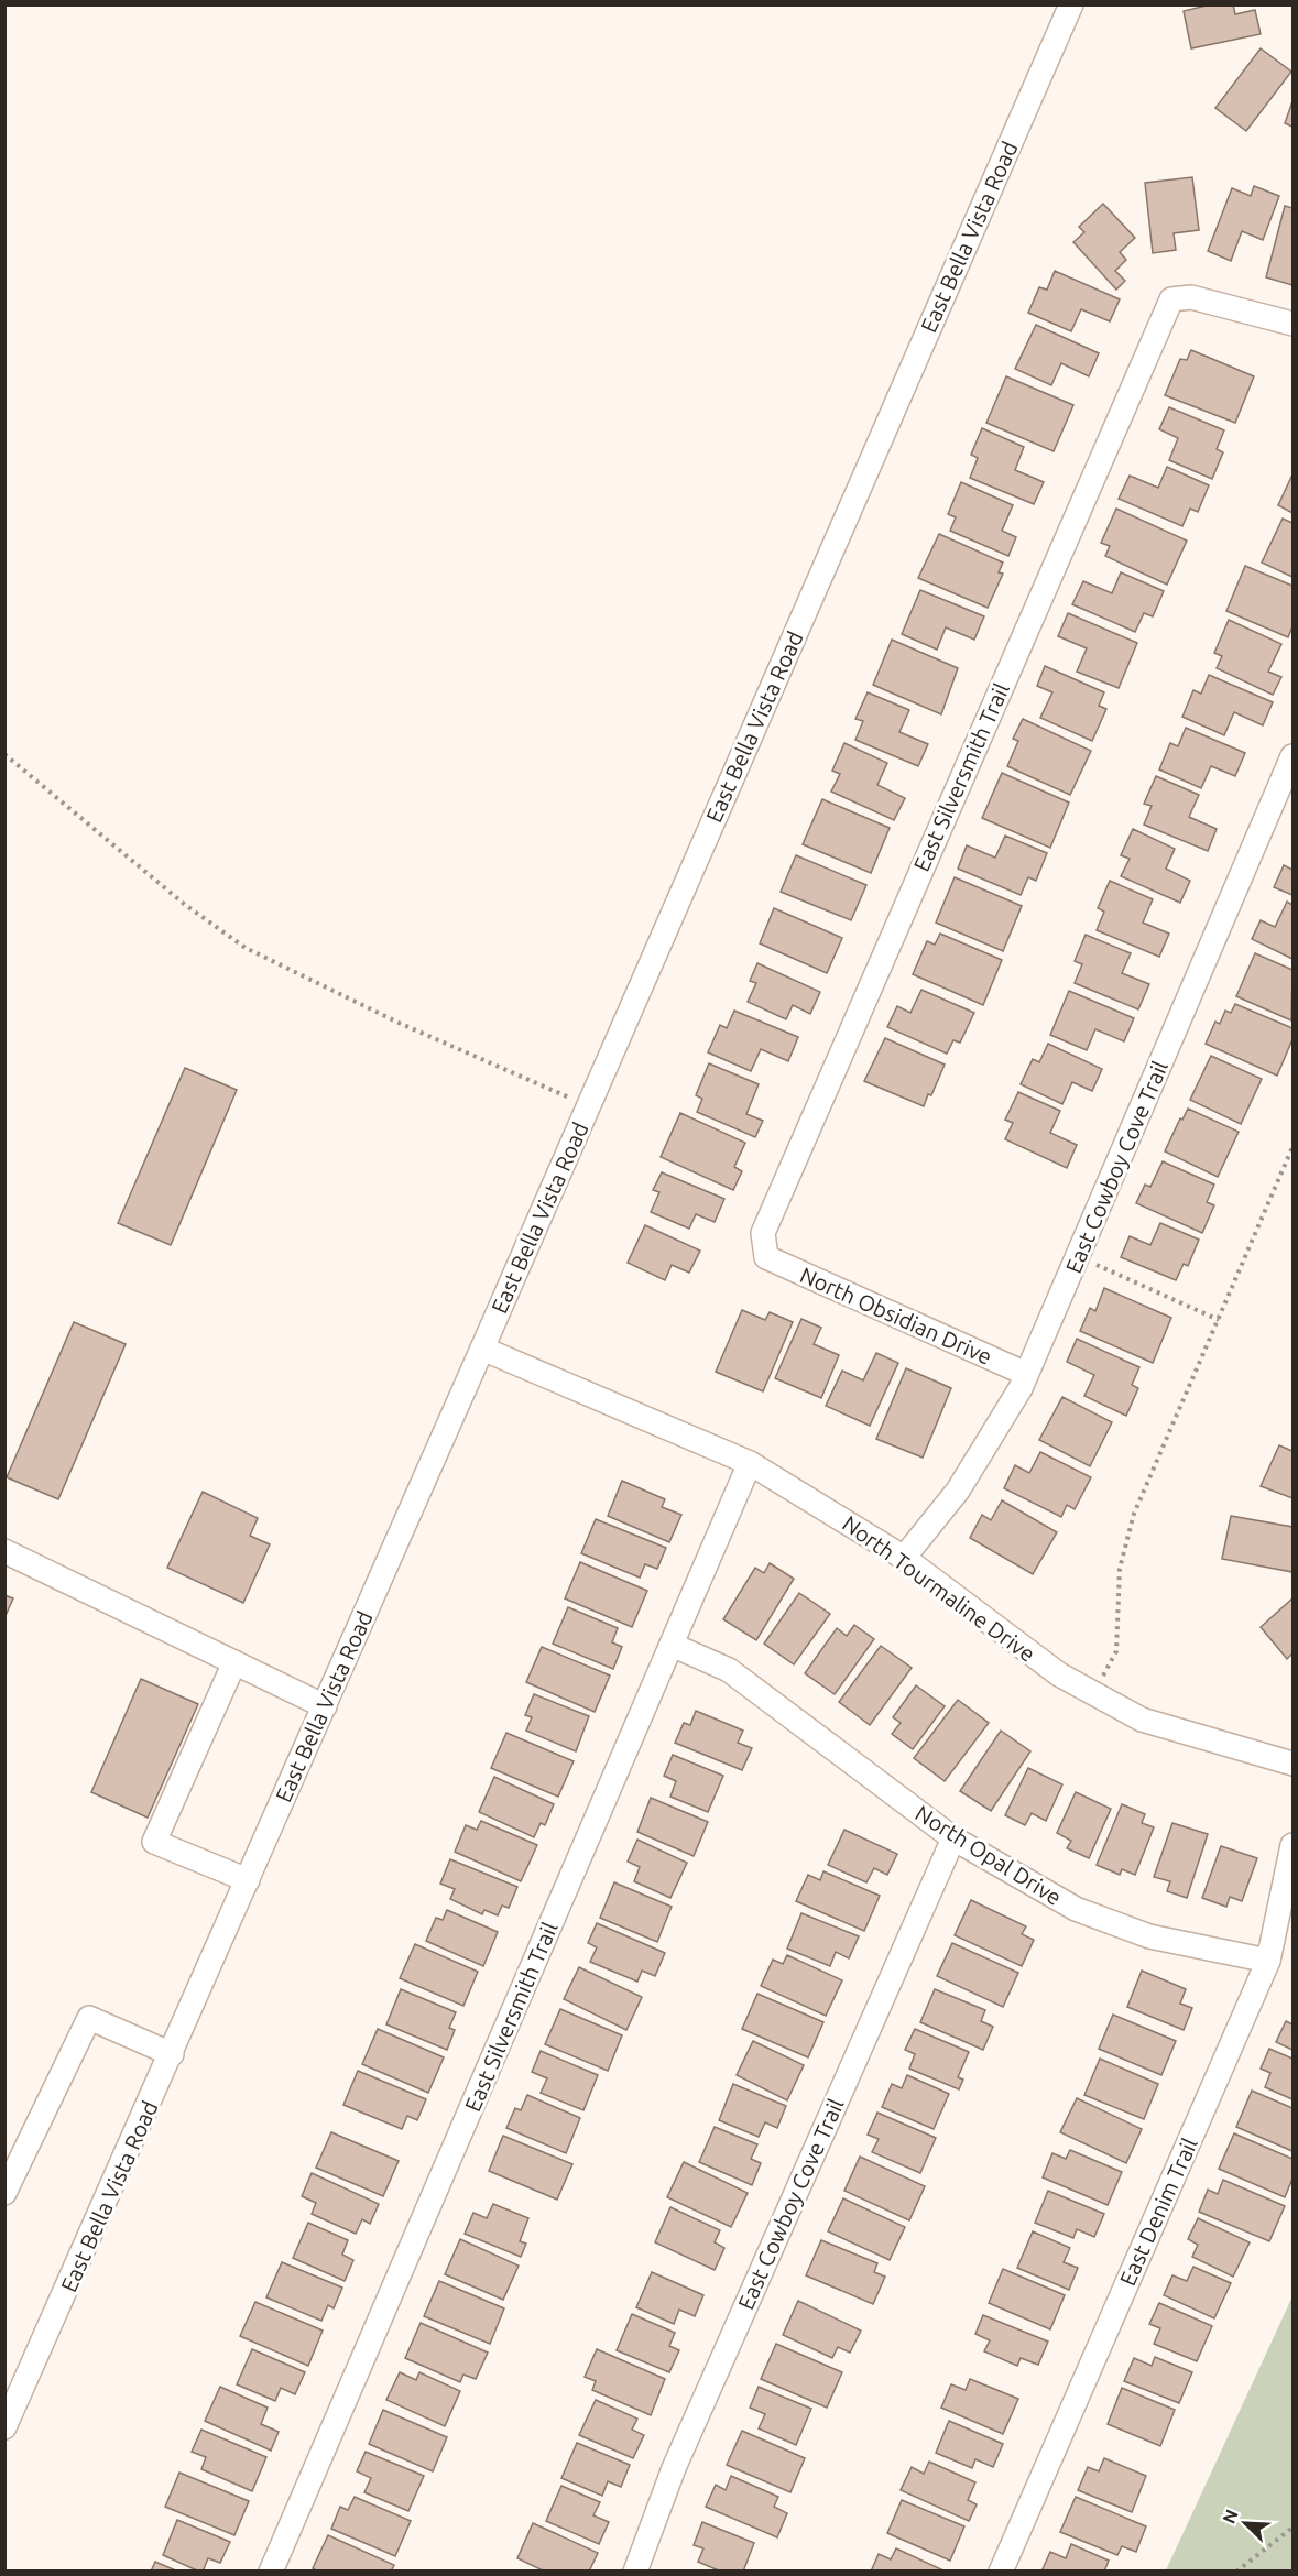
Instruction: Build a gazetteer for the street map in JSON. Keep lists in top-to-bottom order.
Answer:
{
  "streets": {
    "street": [
      "East Bella Vista Road",
      "East Silversmith Trail",
      "East Cowboy Cove Trail",
      "North Obsidian Drive",
      "North Tourmaline Drive",
      "North Opal Drive",
      "East Denim Trail"
    ]
  },
  "crossings": [
    ["East Bella Vista Road", "North Tourmaline Drive"],
    ["East Silversmith Trail", "North Obsidian Drive"],
    ["East Silversmith Trail", "North Tourmaline Drive"],
    ["East Silversmith Trail", "North Opal Drive"],
    ["East Cowboy Cove Trail", "North Obsidian Drive"],
    ["East Cowboy Cove Trail", "North Tourmaline Drive"],
    ["East Cowboy Cove Trail", "North Opal Drive"],
    ["North Opal Drive", "East Denim Trail"]
  ],
  "north": "top left"
}
